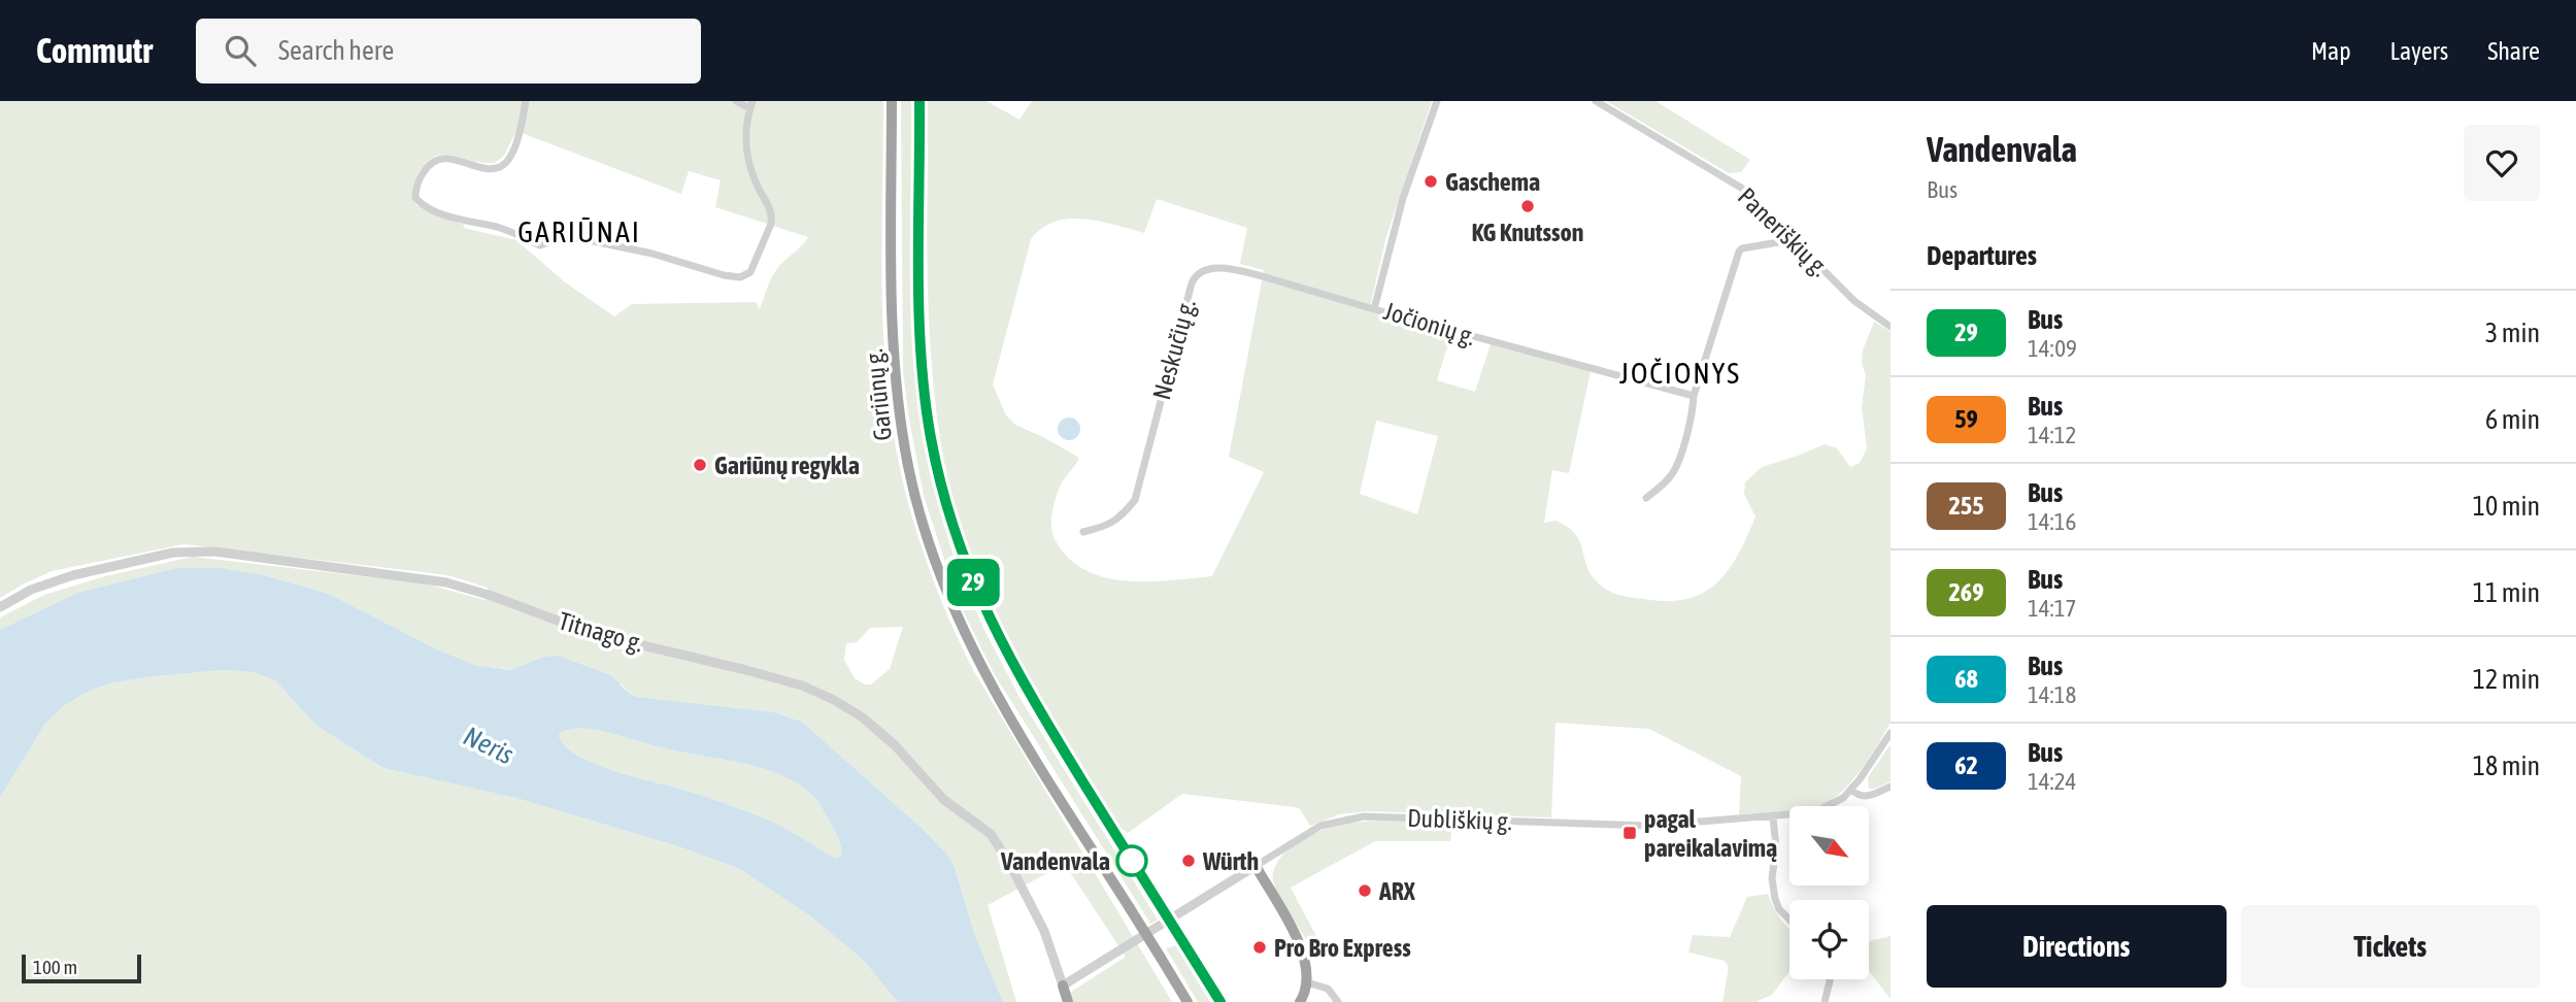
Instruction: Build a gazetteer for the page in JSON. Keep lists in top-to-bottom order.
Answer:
{
  "streets": {
    "highway": ["Gariūnų g."],
    "street": [
      "Paneriškių g.",
      "Jočionių g.",
      "Neskučių g.",
      "Titnago g.",
      "Dubliškių g."
    ]
  },
  "crossings": [
    ["Jočionių g.", "Neskučių g."],
    ["Titnago g.", "Dubliškių g."]
  ],
  "districts": ["GARIŪNAI", "JOČIONYS"],
  "water": ["Neris"],
  "places": {
    "other": [
      "Gaschema",
      "KG Knutsson",
      "Gariūnų regykla",
      "Vandenvala",
      "Würth",
      "ARX",
      "Pro Bro Express"
    ],
    "transit": ["pagal pareikalavimą"]
  },
  "lines": ["bus line 29"],
  "scale_bar": "100 m",
  "north": "bottom right",
  "page": {
    "header": "Commutr",
    "search": "Search here",
    "nav": ["Map", "Layers", "Share"],
    "on_map": "29",
    "heading": [
      ["Vandenvala", "Bus"],
      "Departures"
    ],
    "list": [
      {
        "mark": "29",
        "name": "Bus",
        "note": "14:09",
        "value": "3 min"
      },
      {
        "mark": "59",
        "name": "Bus",
        "note": "14:12",
        "value": "6 min"
      },
      {
        "mark": "255",
        "name": "Bus",
        "note": "14:16",
        "value": "10 min"
      },
      {
        "mark": "269",
        "name": "Bus",
        "note": "14:17",
        "value": "11 min"
      },
      {
        "mark": "68",
        "name": "Bus",
        "note": "14:18",
        "value": "12 min"
      },
      {
        "mark": "62",
        "name": "Bus",
        "note": "14:24",
        "value": "18 min"
      }
    ],
    "buttons": ["Directions", "Tickets"],
    "scale": "100 m"
  }
}
